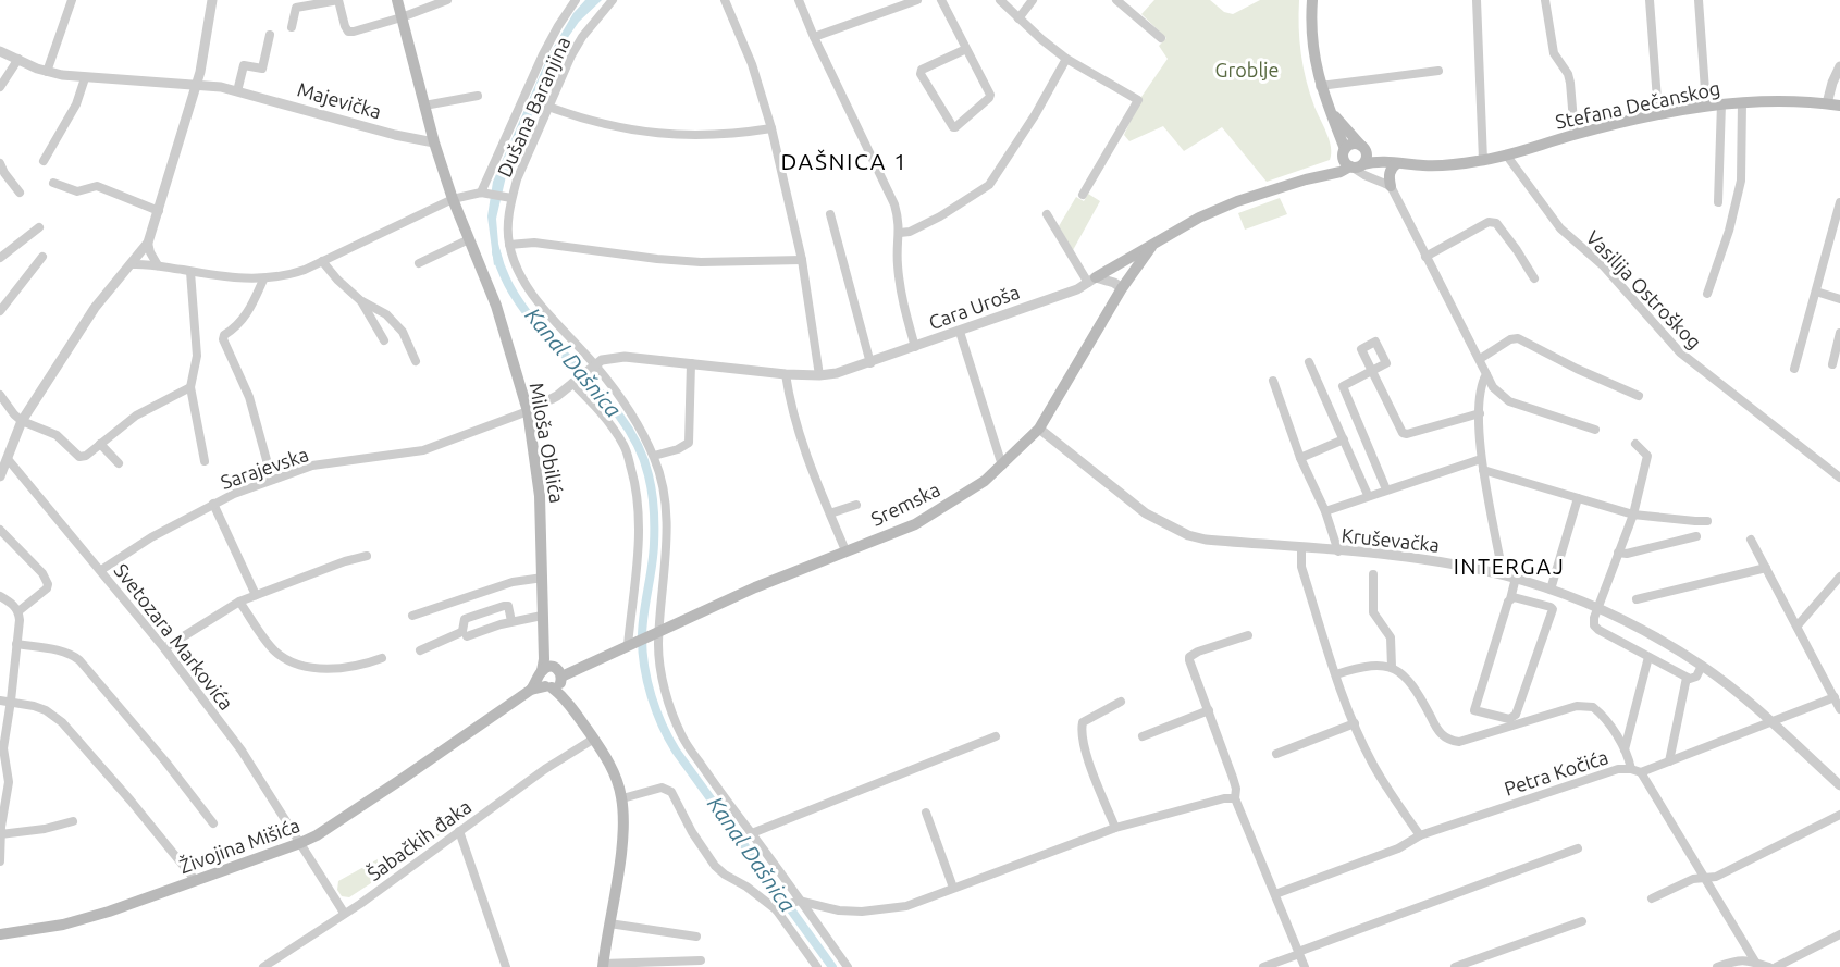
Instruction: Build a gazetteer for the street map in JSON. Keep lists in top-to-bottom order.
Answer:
{
  "streets": {
    "main road": [
      "Stefana Dečanskog",
      "Miloša Obilića",
      "Sremska",
      "Živojina Mišića"
    ],
    "street": [
      "Majevička",
      "Dušana Baranjina",
      "Vasilija Ostroškog",
      "Cara Uroša",
      "Sarajevska",
      "Kruševačka",
      "Svetozara Markovića",
      "Petra Kočića",
      "Šabačkih đaka"
    ]
  },
  "crossings": [
    ["Majevička", "Miloša Obilića"],
    ["Stefana Dečanskog", "Vasilija Ostroškog"],
    ["Dušana Baranjina", "Cara Uroša"],
    ["Dušana Baranjina", "Sremska"],
    ["Cara Uroša", "Miloša Obilića"],
    ["Cara Uroša", "Sarajevska"],
    ["Miloša Obilića", "Sarajevska"],
    ["Miloša Obilića", "Sremska"],
    ["Miloša Obilića", "Šabačkih đaka"],
    ["Sarajevska", "Svetozara Markovića"],
    ["Sremska", "Kruševačka"],
    ["Sremska", "Živojina Mišića"],
    ["Svetozara Markovića", "Šabačkih đaka"],
    ["Svetozara Markovića", "Živojina Mišića"]
  ],
  "districts": ["DAŠNICA 1", "INTERGAJ"],
  "water": ["Kanal Dašnica"],
  "parks": ["Groblje"]
}
